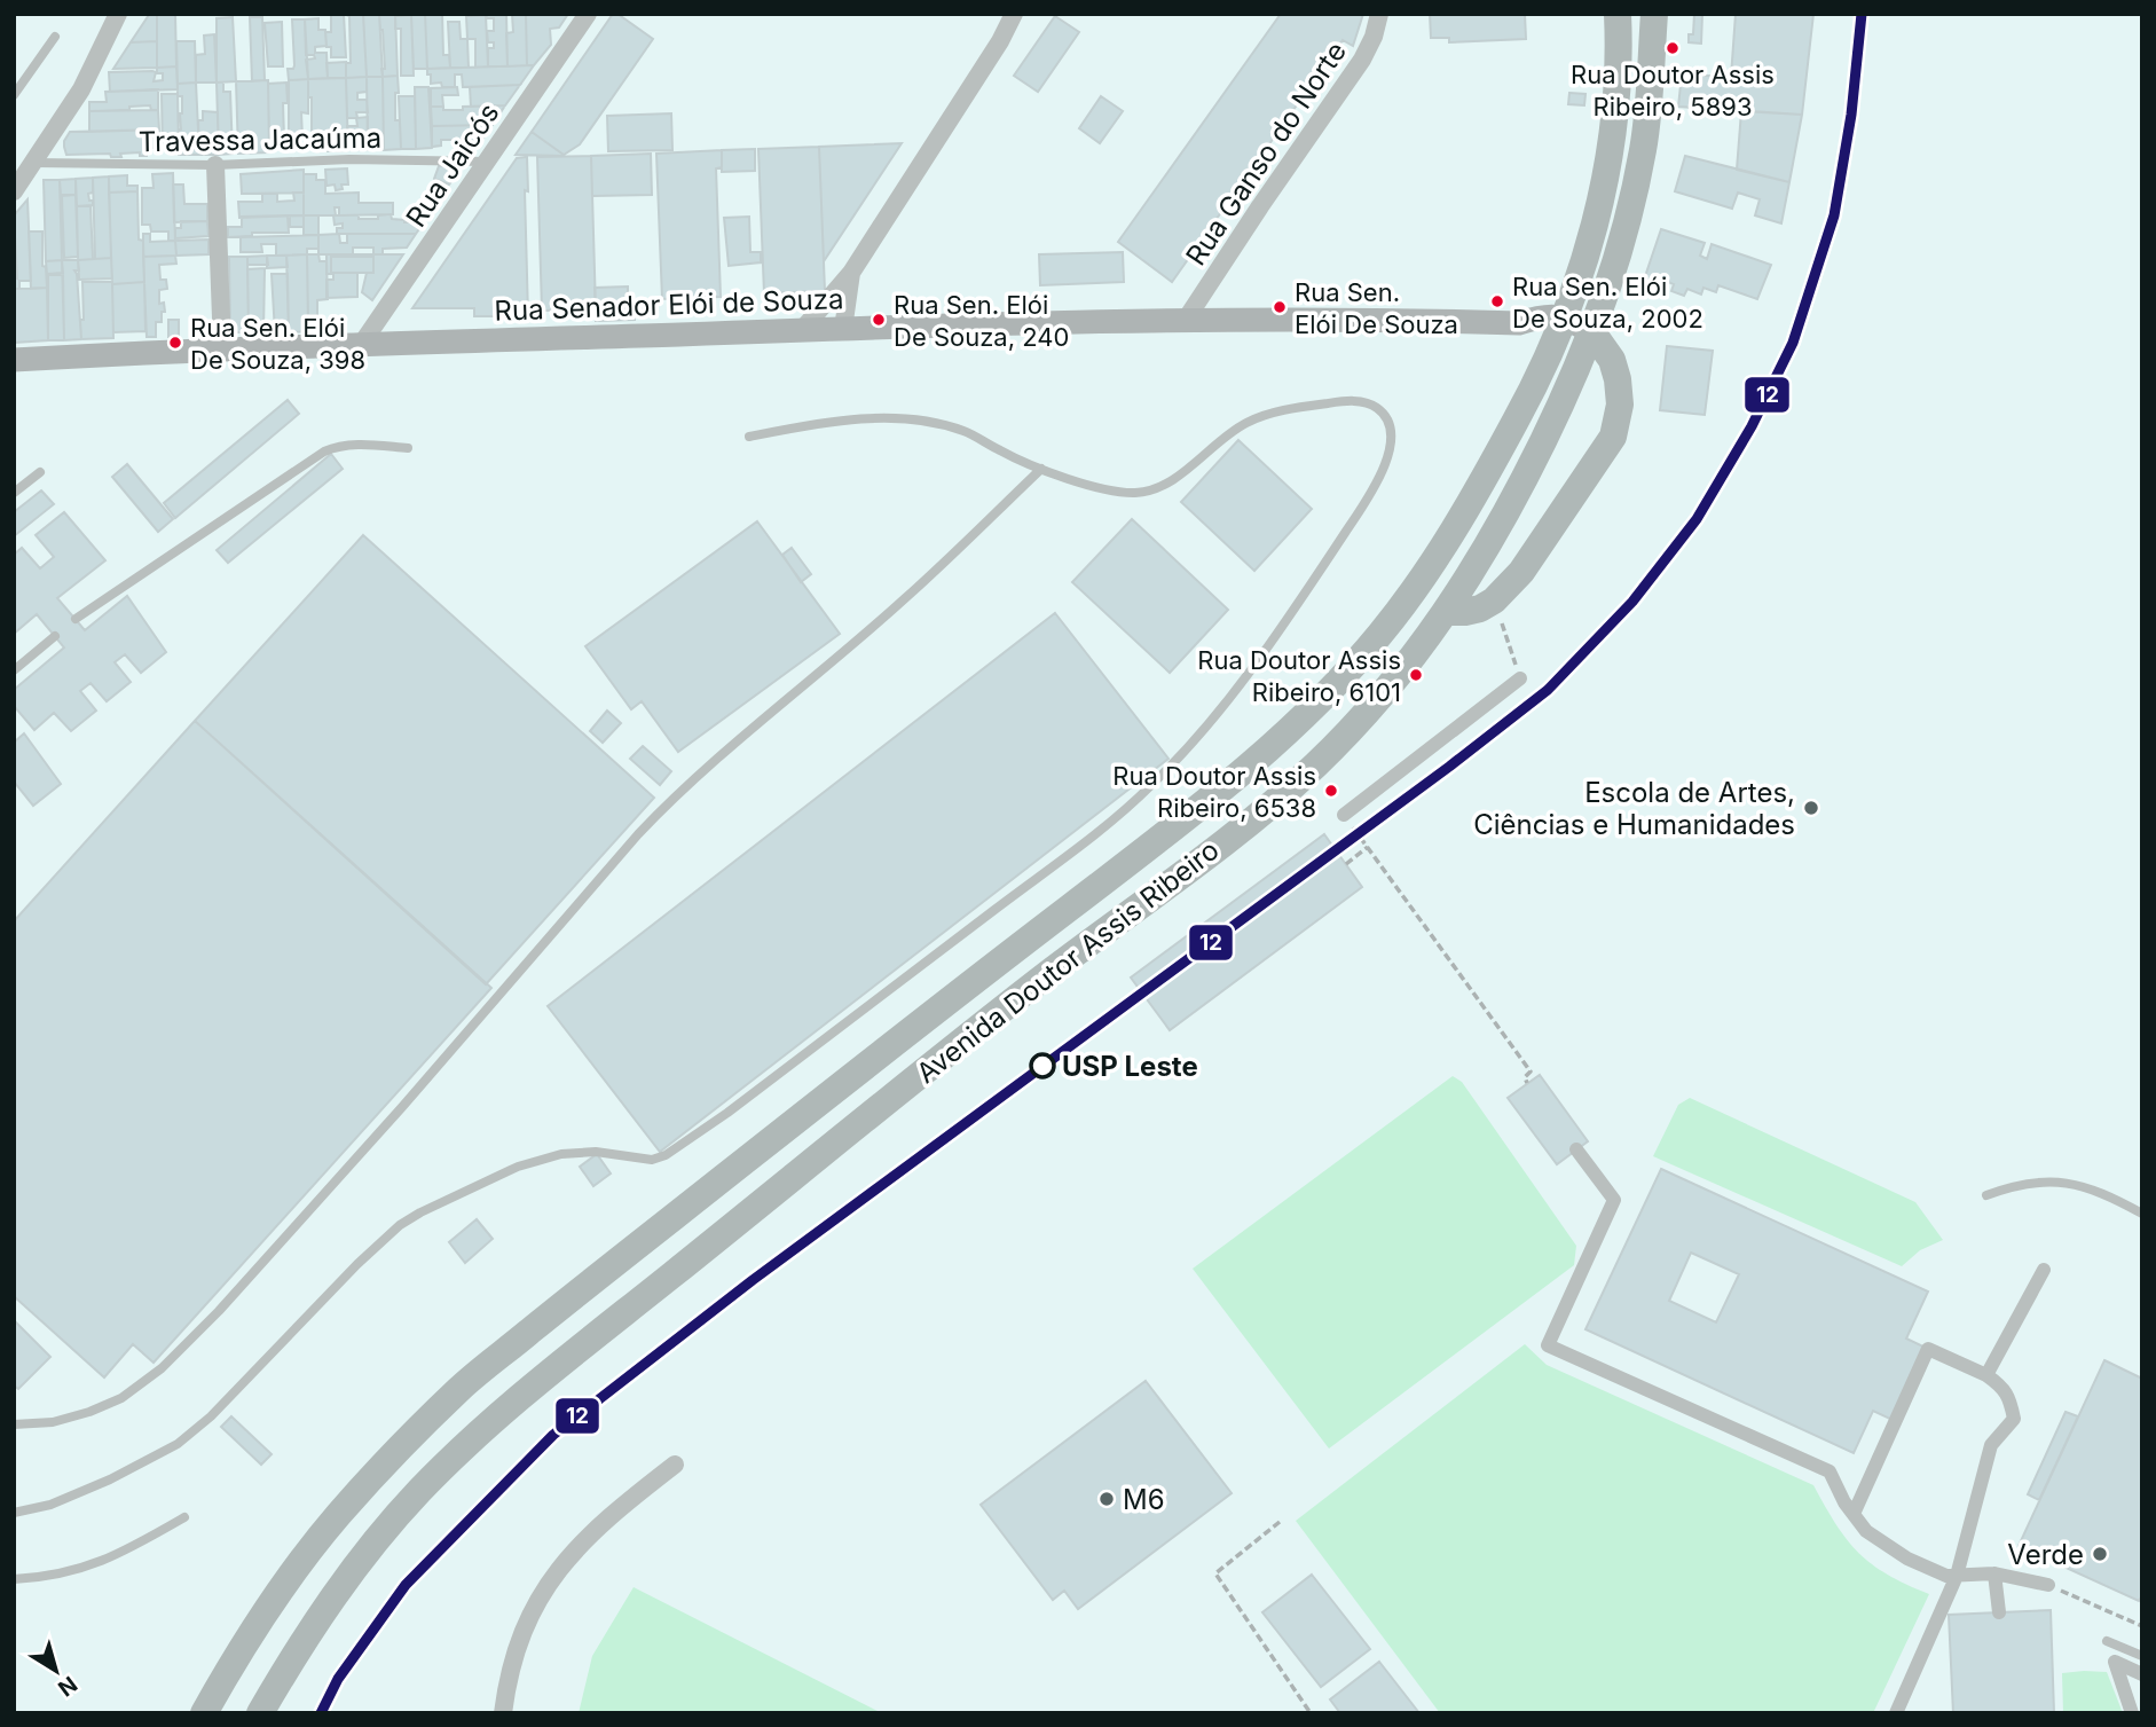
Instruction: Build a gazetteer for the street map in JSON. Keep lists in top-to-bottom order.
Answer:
{
  "streets": {
    "main road": ["Rua Senador Elói de Souza", "Avenida Doutor Assis Ribeiro"],
    "street": ["Rua Ganso do Norte", "Rua Jaicós"],
    "lane": ["Travessa Jacaúma"]
  },
  "crossings": [
    ["Travessa Jacaúma", "Rua Jaicós"],
    ["Rua Ganso do Norte", "Rua Senador Elói de Souza"],
    ["Rua Jaicós", "Rua Senador Elói de Souza"]
  ],
  "places": [
    "Rua Doutor Assis Ribeiro, 5893",
    "Rua Sen. Elói De Souza, 2002",
    "Rua Sen. Elói De Souza",
    "Rua Sen. Elói De Souza, 240",
    "Rua Sen. Elói De Souza, 398",
    "Rua Doutor Assis Ribeiro, 6101",
    "Rua Doutor Assis Ribeiro, 6538",
    "Escola de Artes, Ciências e Humanidades",
    "USP Leste",
    "M6",
    "Verde"
  ],
  "lines": ["transit line 12"],
  "north": "bottom right"
}
